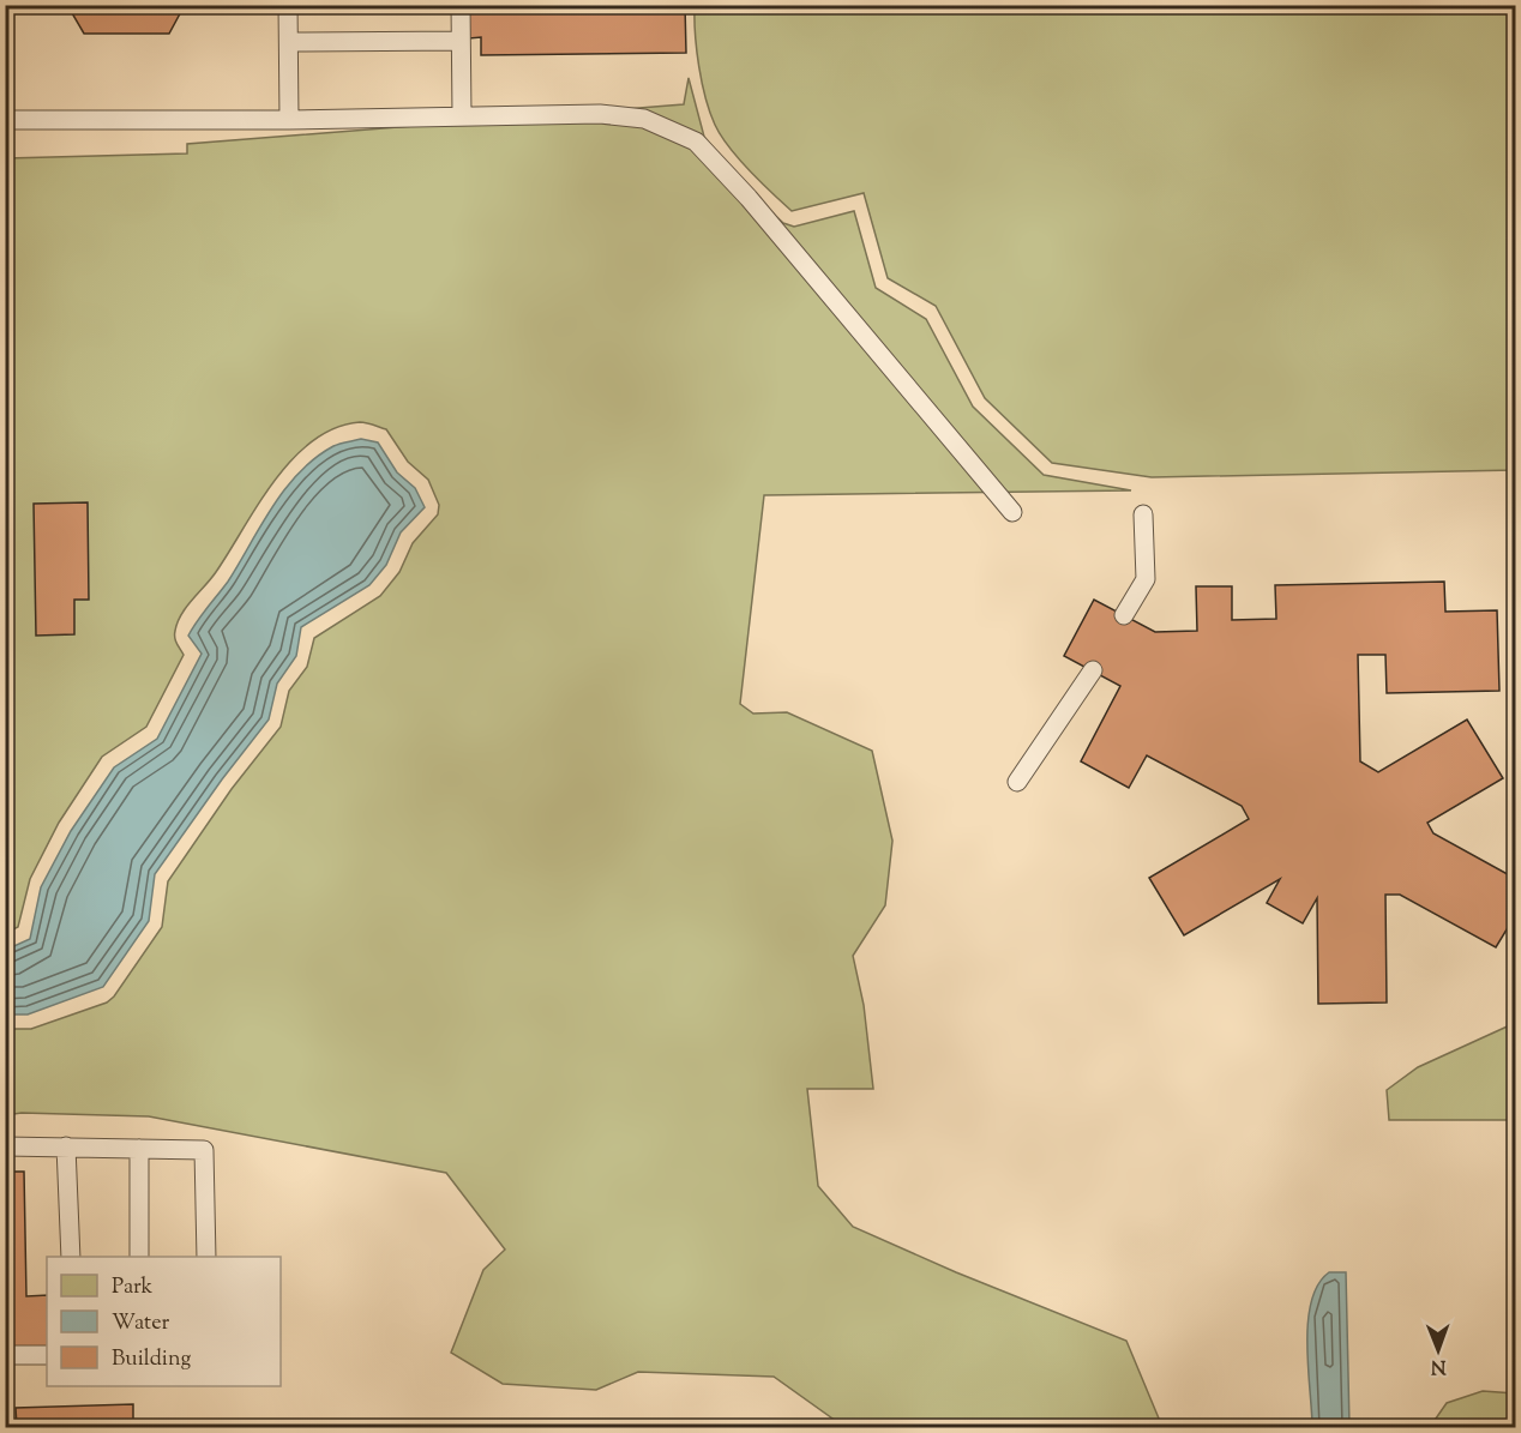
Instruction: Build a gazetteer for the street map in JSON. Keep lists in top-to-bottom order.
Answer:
{
  "legend": ["Park", "Water", "Building"],
  "north": "bottom"
}
